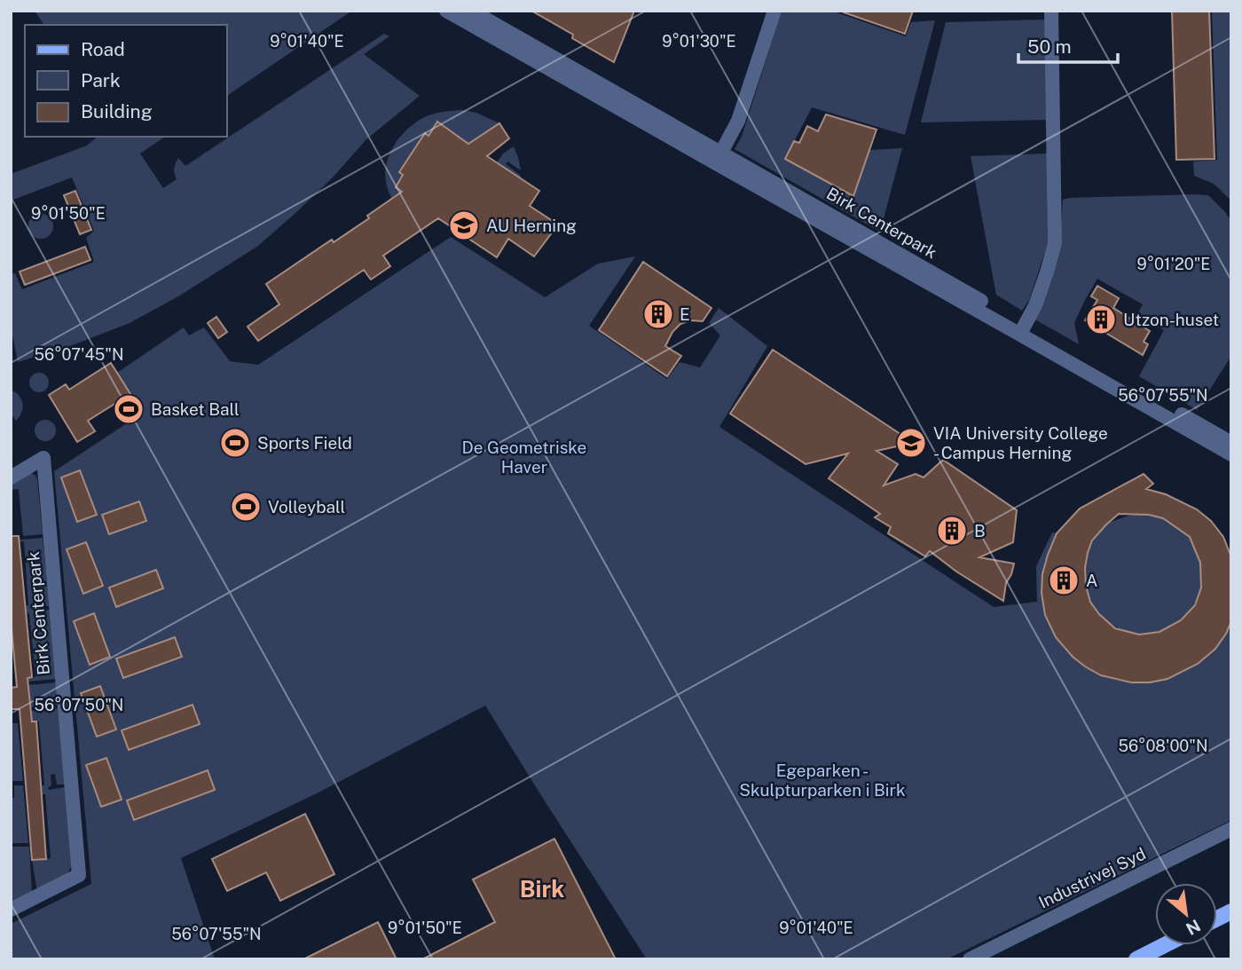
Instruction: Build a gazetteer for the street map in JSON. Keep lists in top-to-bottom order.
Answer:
{
  "streets": {
    "street": ["Birk Centerpark", "Industrivej Syd"]
  },
  "districts": ["Birk"],
  "parks": ["De Geometriske Haver", "Egeparken - Skulpturparken i Birk"],
  "places": {
    "school or university": ["AU Herning", "VIA University College - Campus Herning"],
    "building": [
      "E",
      "Utzon-huset",
      "B",
      "A"
    ],
    "sports": ["Basket Ball", "Sports Field", "Volleyball"]
  },
  "legend": ["Road", "Park", "Building"],
  "scale_bar": "50 m",
  "north": "bottom right",
  "coordinates": [
    "9°01'40\"E",
    "9°01'30\"E",
    "9°01'50\"E",
    "9°01'20\"E",
    "56°07'45\"N",
    "56°07'55\"N",
    "56°07'50\"N",
    "56°08'00\"N"
  ]
}
